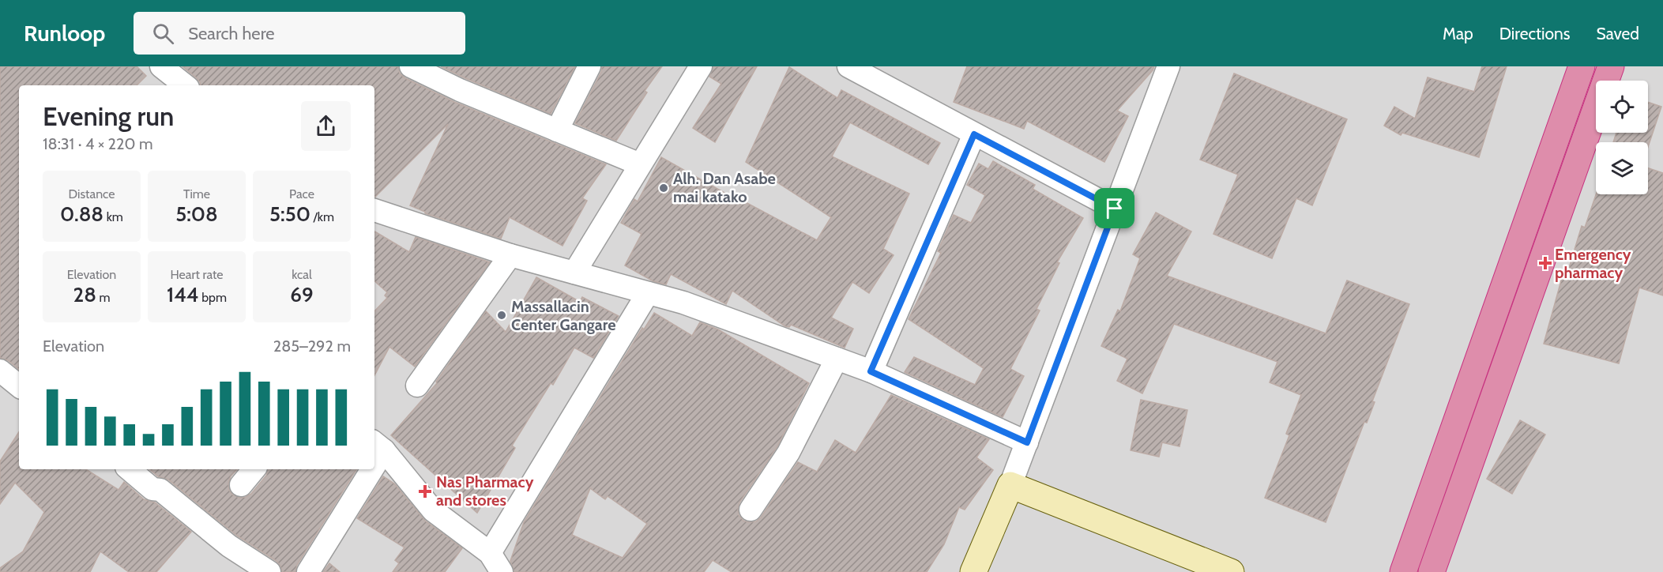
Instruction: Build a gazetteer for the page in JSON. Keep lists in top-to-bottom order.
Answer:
{
  "places": {
    "other": ["Alh. Dan Asabe mai katako", "Massallacin Center Gangare"],
    "health": ["Emergency pharmacy", "Nas Pharmacy and stores"]
  },
  "page": {
    "header": "Runloop",
    "search": "Search here",
    "nav": ["Map", "Directions", "Saved"],
    "heading": ["Evening run", "18:31 · 4 × 220 m"],
    "stats": [
      ["Distance", "0.88 km"],
      ["Time", "5:08"],
      ["Pace", "5:50 /km"],
      ["Elevation", "28 m"],
      ["Heart rate", "144 bpm"],
      ["kcal", "69"]
    ],
    "chart": ["Elevation", "285–292 m"]
  }
}
